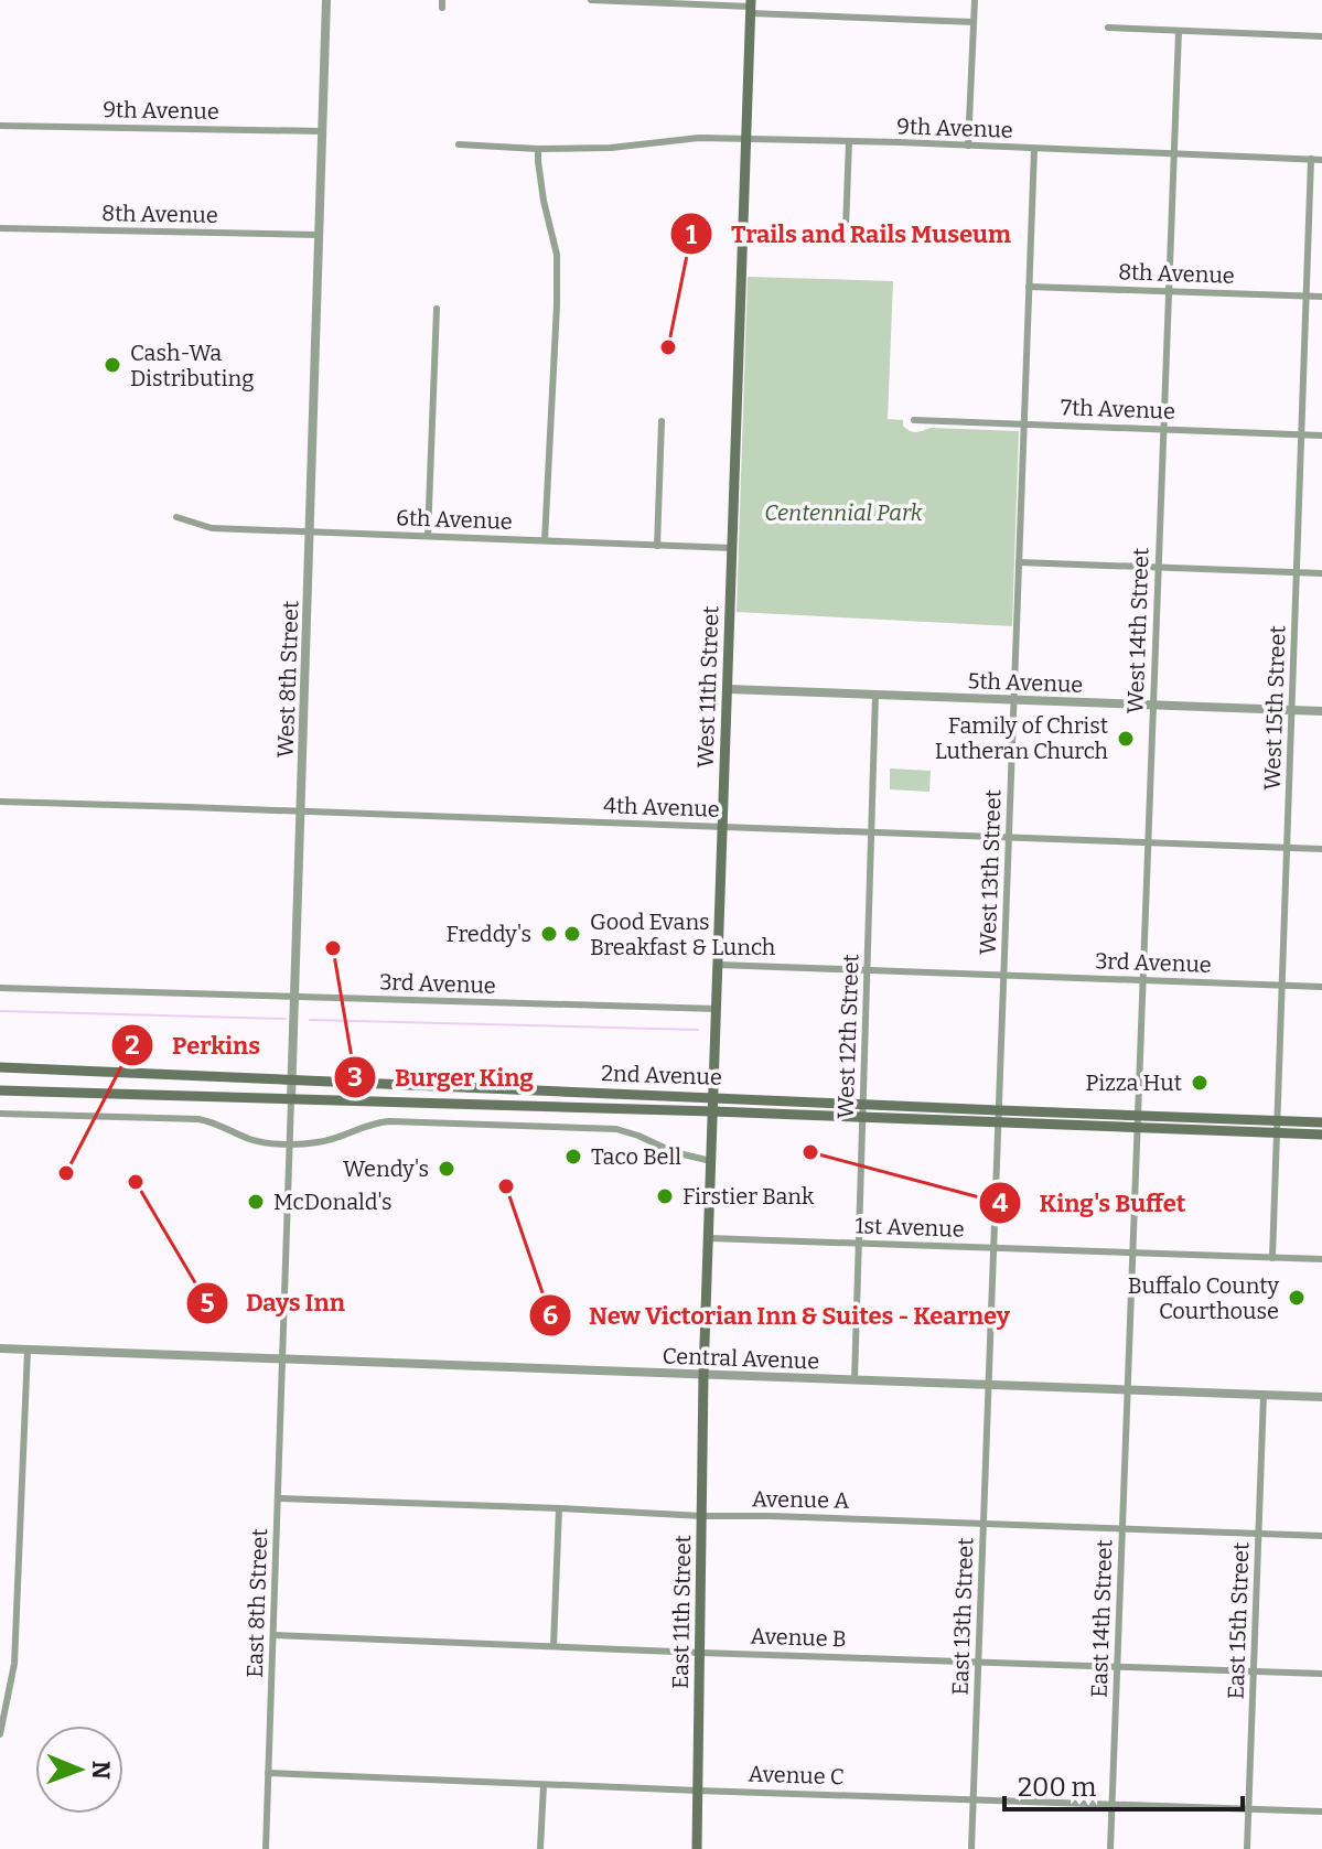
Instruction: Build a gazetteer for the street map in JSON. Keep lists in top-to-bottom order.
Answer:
{
  "streets": {
    "main road": ["West 11th Street", "2nd Avenue", "East 11th Street"],
    "street": [
      "9th Avenue",
      "8th Avenue",
      "7th Avenue",
      "6th Avenue",
      "West 14th Street",
      "West 8th Street",
      "5th Avenue",
      "West 15th Street",
      "4th Avenue",
      "West 13th Street",
      "3rd Avenue",
      "West 12th Street",
      "1st Avenue",
      "Central Avenue",
      "Avenue A",
      "East 8th Street",
      "East 13th Street",
      "East 14th Street",
      "East 15th Street",
      "Avenue B",
      "Avenue C"
    ]
  },
  "crossings": [
    ["9th Avenue", "West 14th Street"],
    ["9th Avenue", "West 8th Street"],
    ["9th Avenue", "West 11th Street"],
    ["9th Avenue", "West 15th Street"],
    ["9th Avenue", "West 13th Street"],
    ["8th Avenue", "West 14th Street"],
    ["8th Avenue", "West 8th Street"],
    ["8th Avenue", "West 15th Street"],
    ["8th Avenue", "West 13th Street"],
    ["7th Avenue", "West 14th Street"],
    ["7th Avenue", "West 15th Street"],
    ["7th Avenue", "West 13th Street"],
    ["6th Avenue", "West 8th Street"],
    ["6th Avenue", "West 11th Street"],
    ["West 14th Street", "5th Avenue"],
    ["West 14th Street", "4th Avenue"],
    ["West 14th Street", "3rd Avenue"],
    ["West 14th Street", "2nd Avenue"],
    ["West 14th Street", "1st Avenue"],
    ["West 14th Street", "Central Avenue"],
    ["West 14th Street", "East 14th Street"],
    ["West 8th Street", "4th Avenue"],
    ["West 8th Street", "3rd Avenue"],
    ["West 8th Street", "2nd Avenue"],
    ["West 8th Street", "Central Avenue"],
    ["West 8th Street", "East 8th Street"],
    ["5th Avenue", "West 11th Street"],
    ["5th Avenue", "West 15th Street"],
    ["5th Avenue", "West 13th Street"],
    ["5th Avenue", "West 12th Street"],
    ["West 11th Street", "4th Avenue"],
    ["West 11th Street", "3rd Avenue"],
    ["West 11th Street", "2nd Avenue"],
    ["West 11th Street", "1st Avenue"],
    ["West 11th Street", "Central Avenue"],
    ["West 11th Street", "East 11th Street"],
    ["West 15th Street", "4th Avenue"],
    ["West 15th Street", "3rd Avenue"],
    ["West 15th Street", "2nd Avenue"],
    ["West 15th Street", "1st Avenue"],
    ["4th Avenue", "West 13th Street"],
    ["4th Avenue", "West 12th Street"],
    ["West 13th Street", "3rd Avenue"],
    ["West 13th Street", "2nd Avenue"],
    ["West 13th Street", "1st Avenue"],
    ["West 13th Street", "Central Avenue"],
    ["West 13th Street", "East 13th Street"],
    ["3rd Avenue", "West 12th Street"],
    ["West 12th Street", "2nd Avenue"],
    ["West 12th Street", "1st Avenue"],
    ["West 12th Street", "Central Avenue"],
    ["Central Avenue", "East 8th Street"],
    ["Central Avenue", "East 11th Street"],
    ["Central Avenue", "East 13th Street"],
    ["Central Avenue", "East 14th Street"],
    ["Central Avenue", "East 15th Street"],
    ["Avenue A", "East 8th Street"],
    ["Avenue A", "East 11th Street"],
    ["Avenue A", "East 13th Street"],
    ["Avenue A", "East 14th Street"],
    ["Avenue A", "East 15th Street"],
    ["East 8th Street", "Avenue B"],
    ["East 8th Street", "Avenue C"],
    ["East 11th Street", "Avenue B"],
    ["East 11th Street", "Avenue C"],
    ["East 13th Street", "Avenue B"],
    ["East 13th Street", "Avenue C"],
    ["East 14th Street", "Avenue B"],
    ["East 14th Street", "Avenue C"],
    ["East 15th Street", "Avenue B"],
    ["East 15th Street", "Avenue C"]
  ],
  "parks": ["Centennial Park"],
  "places": [
    "Trails and Rails Museum",
    "Cash-Wa Distributing",
    "Family of Christ Lutheran Church",
    "Freddy's",
    "Good Evans Breakfast & Lunch",
    "Burger King",
    "Pizza Hut",
    "King's Buffet",
    "Taco Bell",
    "Wendy's",
    "Perkins",
    "Days Inn",
    "New Victorian Inn & Suites - Kearney",
    "Firstier Bank",
    "McDonald's",
    "Buffalo County Courthouse"
  ],
  "scale_bar": "200 m",
  "north": "right"
}
